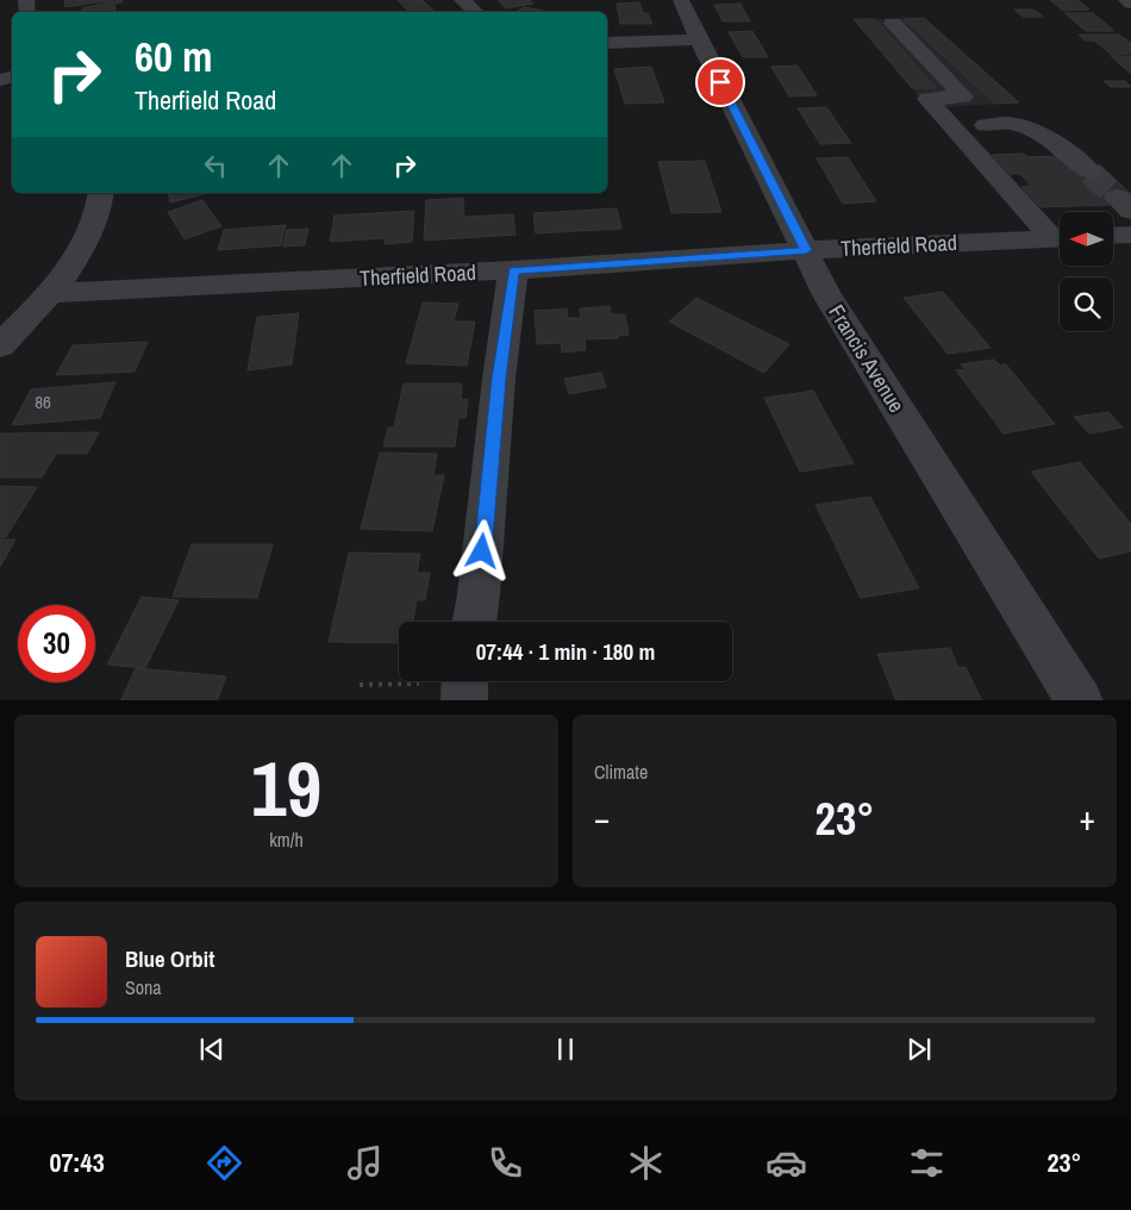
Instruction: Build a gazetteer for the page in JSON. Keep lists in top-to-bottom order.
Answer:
{
  "streets": {
    "street": ["Therfield Road", "Francis Avenue"]
  },
  "crossings": [
    ["Therfield Road", "Francis Avenue"]
  ],
  "house_numbers": ["86"],
  "north": "left",
  "page": {
    "turn": ["60 m", "Therfield Road"],
    "limit": "30",
    "trip": "07:44 · 1 min · 180 m",
    "tile": [
      ["19", "km/h"],
      "Climate"
    ],
    "heat": ["−", "23°", "+"],
    "song": ["Blue Orbit", "Sona"],
    "tabs": ["07:43", "23°"]
  }
}
